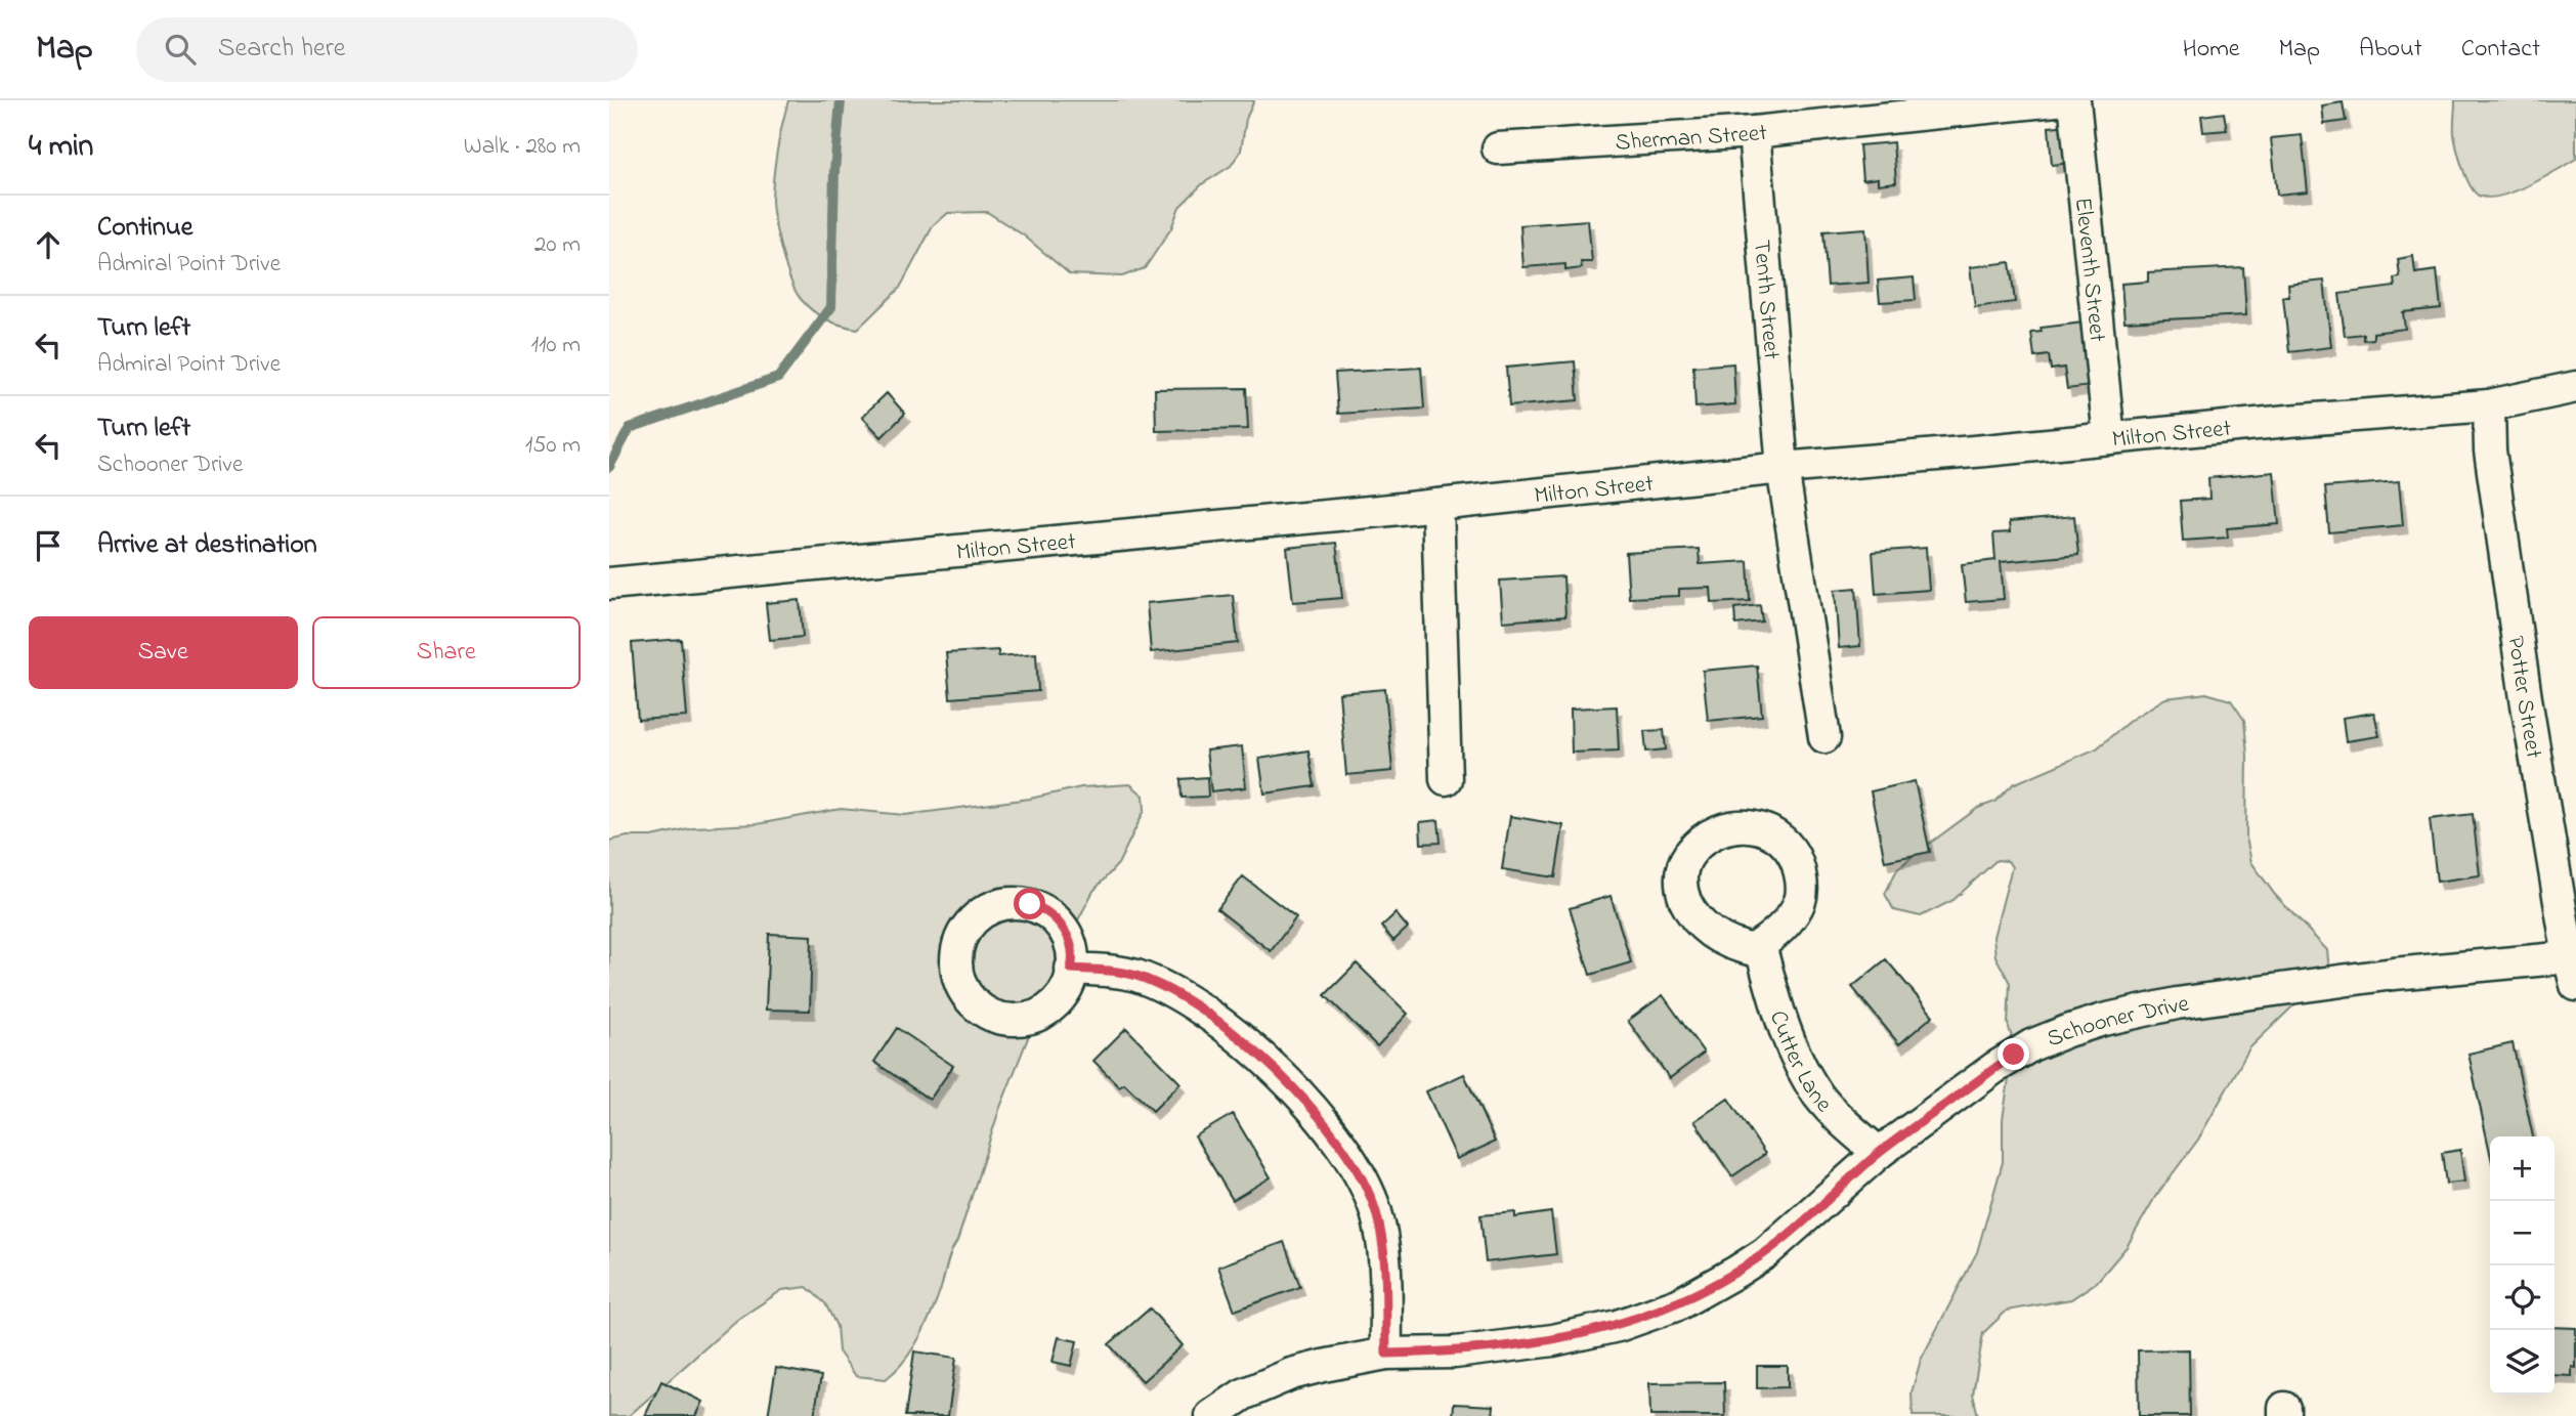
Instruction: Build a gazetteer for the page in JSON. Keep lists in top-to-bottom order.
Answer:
{
  "streets": {
    "street": [
      "Sherman Street",
      "Eleventh Street",
      "Tenth Street",
      "Milton Street",
      "Potter Street",
      "Schooner Drive",
      "Cutter Lane"
    ]
  },
  "crossings": [
    ["Sherman Street", "Tenth Street"],
    ["Eleventh Street", "Milton Street"],
    ["Tenth Street", "Milton Street"],
    ["Milton Street", "Potter Street"],
    ["Potter Street", "Schooner Drive"],
    ["Schooner Drive", "Cutter Lane"]
  ],
  "page": {
    "header": "Map",
    "search": "Search here",
    "nav": [
      "Home",
      "Map",
      "About",
      "Contact"
    ],
    "heading": ["4 min", "Walk · 280 m"],
    "list": [
      ["Continue", "Admiral Point Drive", "20 m"],
      ["Turn left", "Admiral Point Drive", "110 m"],
      ["Turn left", "Schooner Drive", "150 m"],
      "Arrive at destination"
    ],
    "buttons": ["Save", "Share"],
    "map_buttons": ["+", "−"]
  }
}
